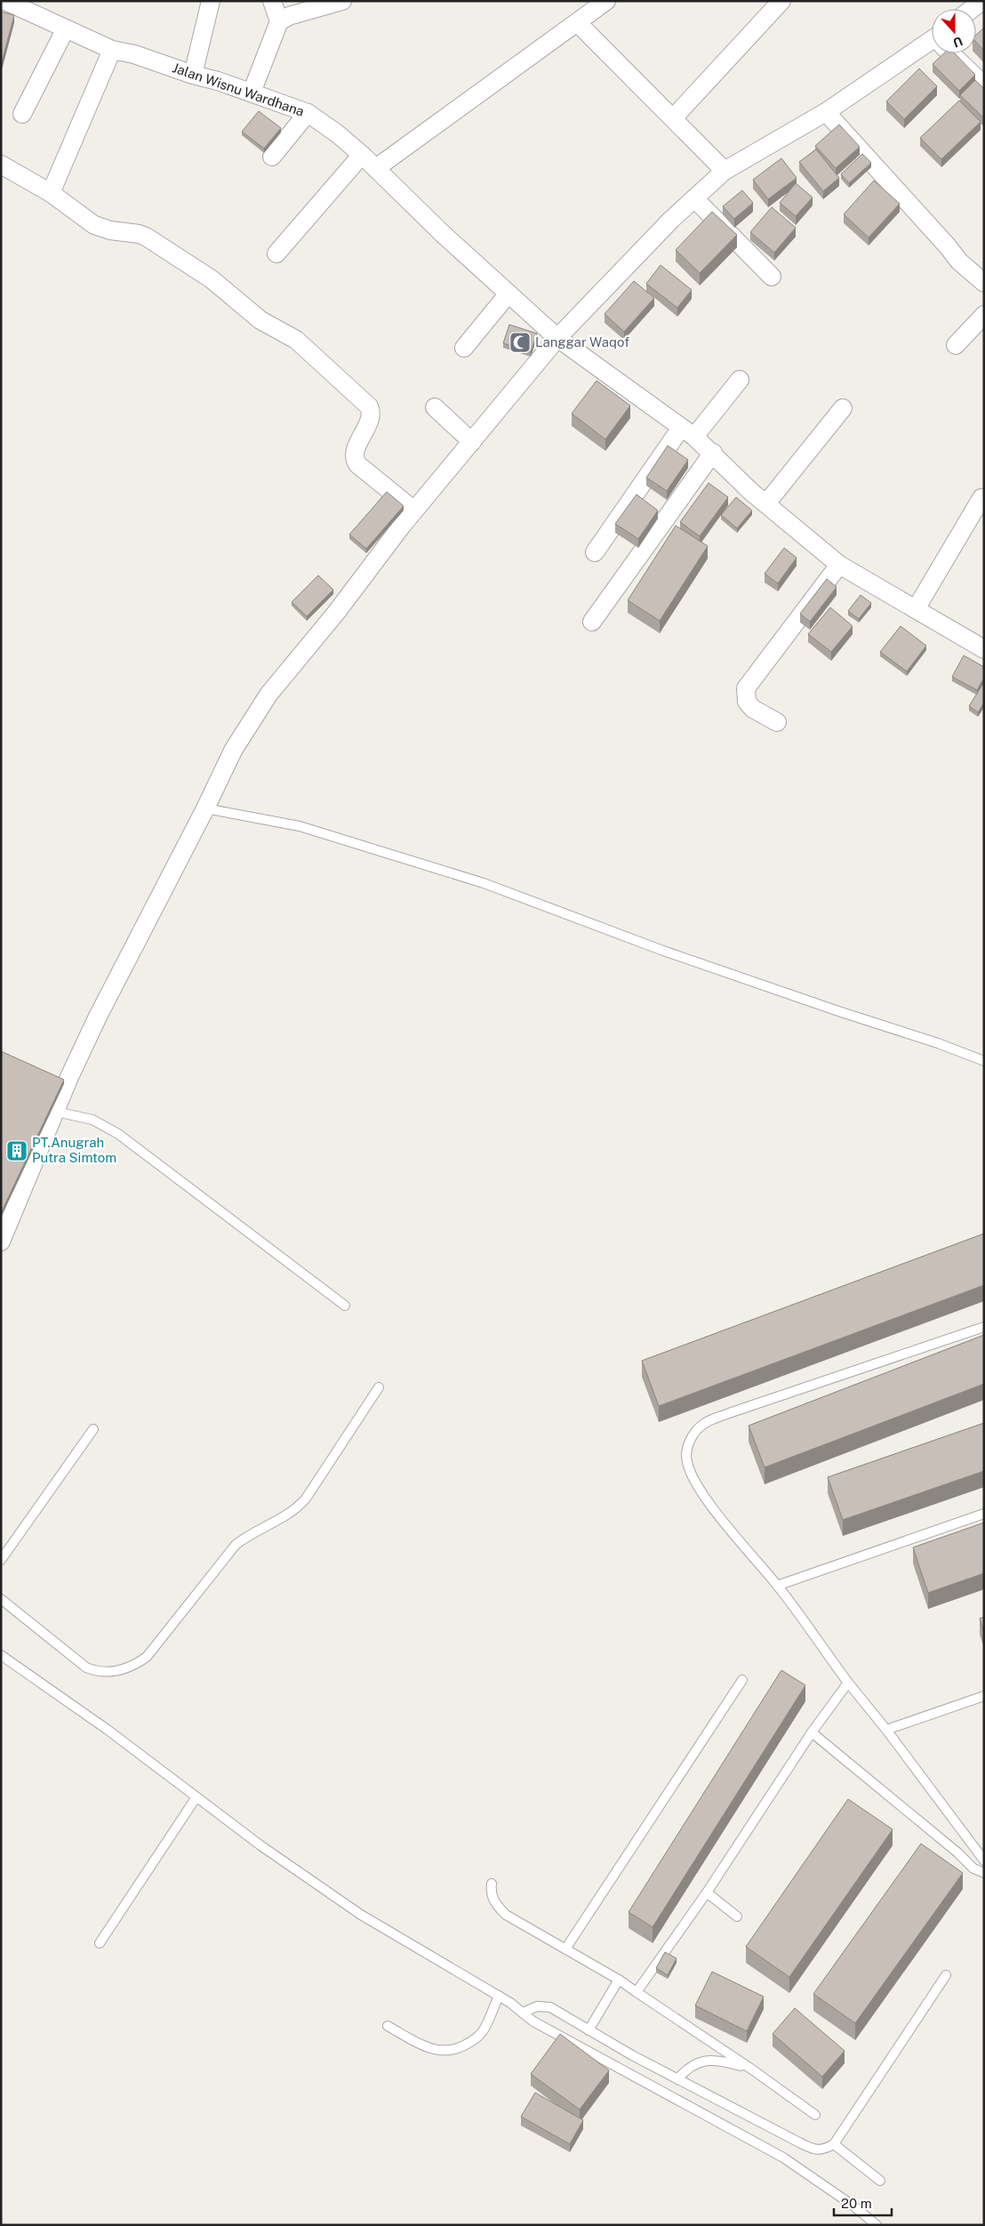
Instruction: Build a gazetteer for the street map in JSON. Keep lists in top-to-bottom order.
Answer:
{
  "streets": {
    "street": ["Jalan Wisnu Wardhana"]
  },
  "places": {
    "mosque": ["Langgar Waqof"],
    "building": ["PT.Anugrah Putra Simtom"]
  },
  "scale_bar": "20 m",
  "north": "bottom"
}
